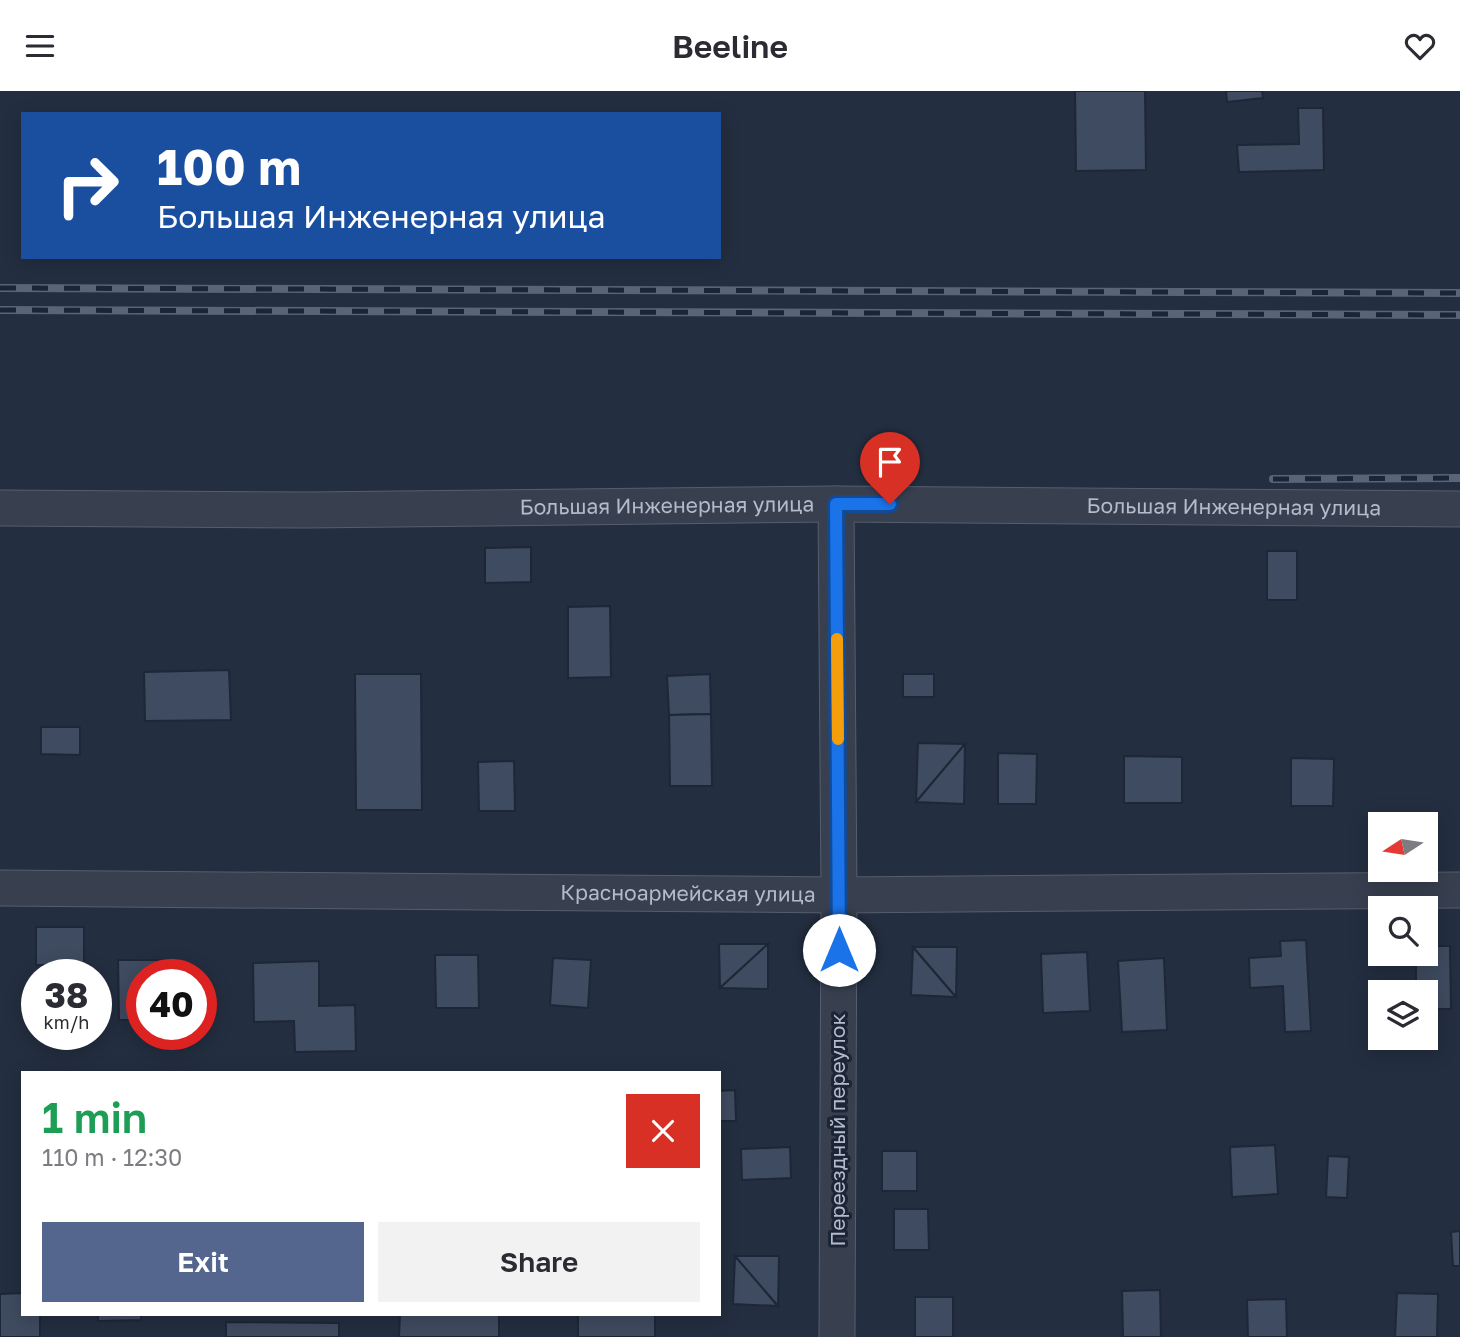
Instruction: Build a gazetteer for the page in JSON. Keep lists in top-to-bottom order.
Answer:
{
  "streets": {
    "street": ["Большая Инженерная улица", "Красноармейская улица", "Переездный переулок"]
  },
  "crossings": [
    ["Большая Инженерная улица", "Переездный переулок"],
    ["Красноармейская улица", "Переездный переулок"]
  ],
  "north": "left",
  "page": {
    "header": "Beeline",
    "turn": ["100 m", "Большая Инженерная улица"],
    "speed": "38 km/h",
    "limit": "40",
    "heading": ["1 min", "110 m · 12:30"],
    "buttons": ["Exit", "Share"]
  }
}
